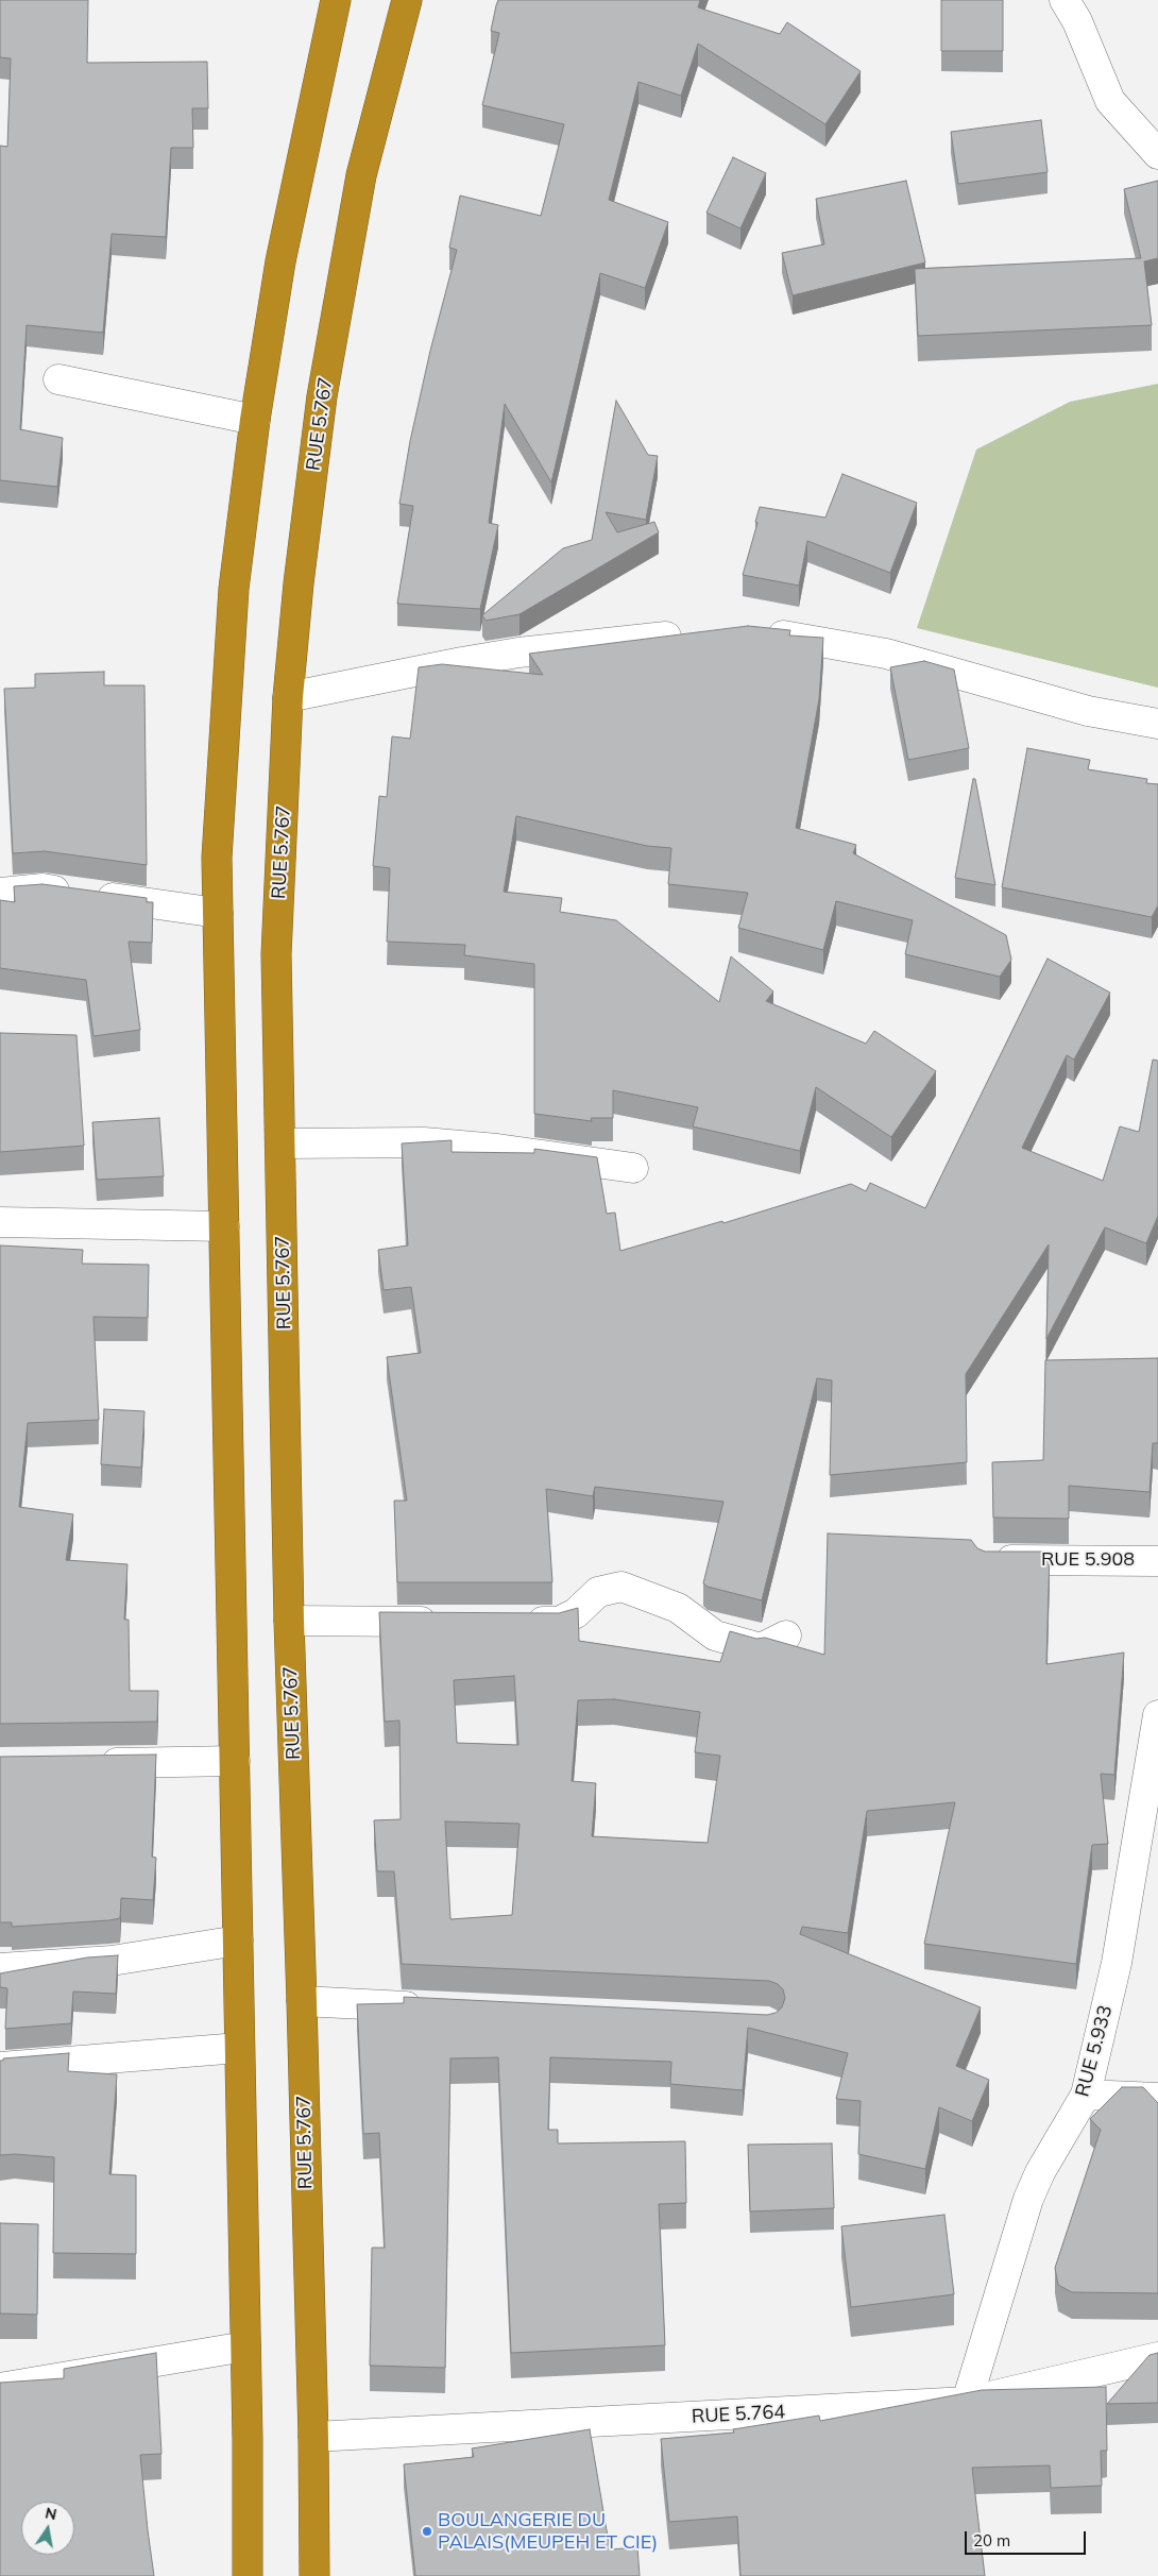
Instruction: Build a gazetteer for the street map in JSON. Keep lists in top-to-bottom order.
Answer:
{
  "streets": {
    "highway": ["RUE 5.767"],
    "street": ["RUE 5.908", "RUE 5.933", "RUE 5.764"]
  },
  "crossings": [
    ["RUE 5.767", "RUE 5.764"],
    ["RUE 5.933", "RUE 5.764"]
  ],
  "places": ["BOULANGERIE DU PALAIS(MEUPEH ET CIE)"],
  "scale_bar": "20 m",
  "north": "top"
}
